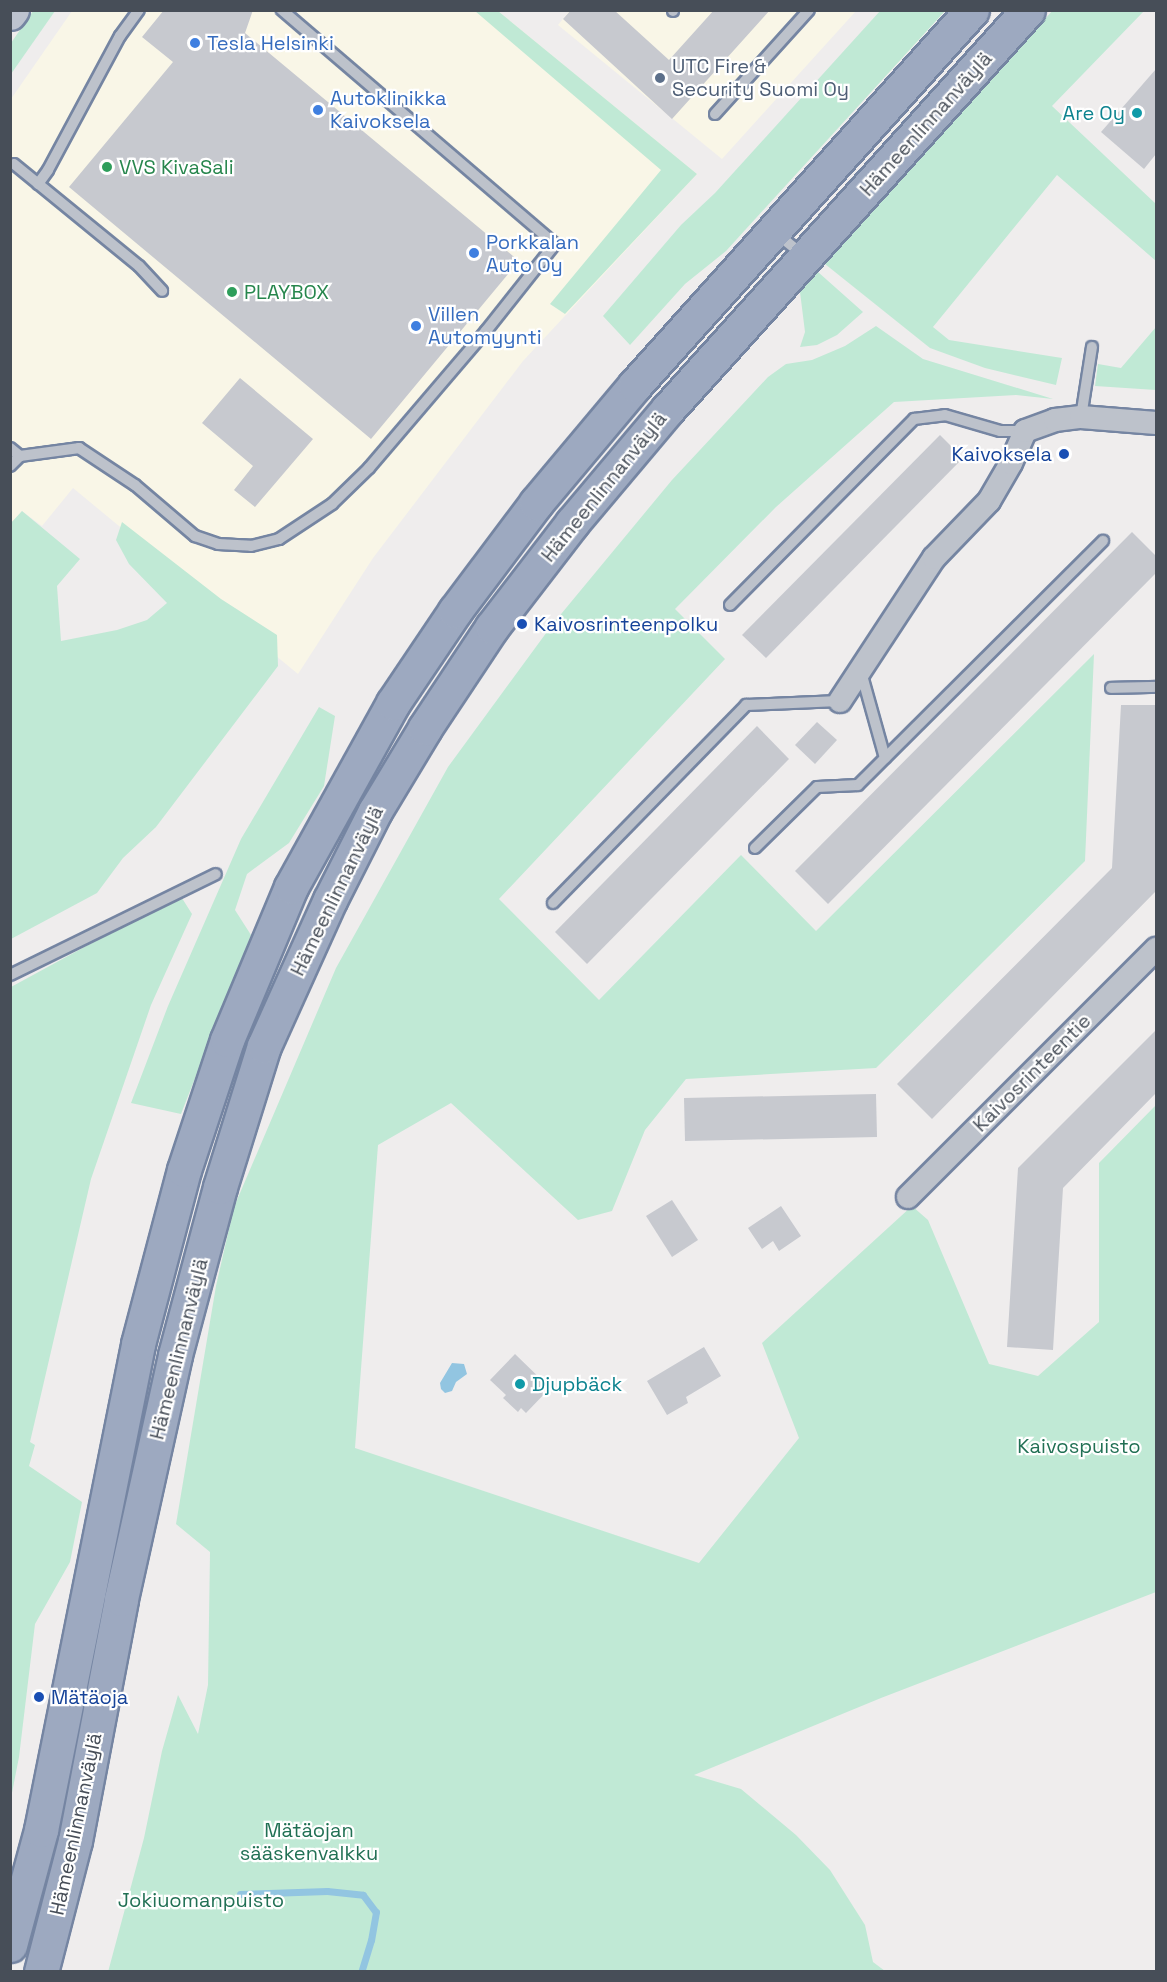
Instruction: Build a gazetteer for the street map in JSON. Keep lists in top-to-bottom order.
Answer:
{
  "streets": {
    "highway": ["Hämeenlinnanväylä"],
    "street": ["Kaivosrinteentie"]
  },
  "parks": ["Kaivospuisto", "Mätäojan sääskenvalkku", "Jokiuomanpuisto"],
  "places": [
    "Tesla Helsinki",
    "UTC Fire & Security Suomi Oy",
    "Autoklinikka Kaivoksela",
    "Are Oy",
    "VVS KivaSali",
    "Porkkalan Auto Oy",
    "PLAYBOX",
    "Villen Automyynti",
    "Kaivoksela",
    "Kaivosrinteenpolku",
    "Djupbäck",
    "Mätäoja"
  ]
}
